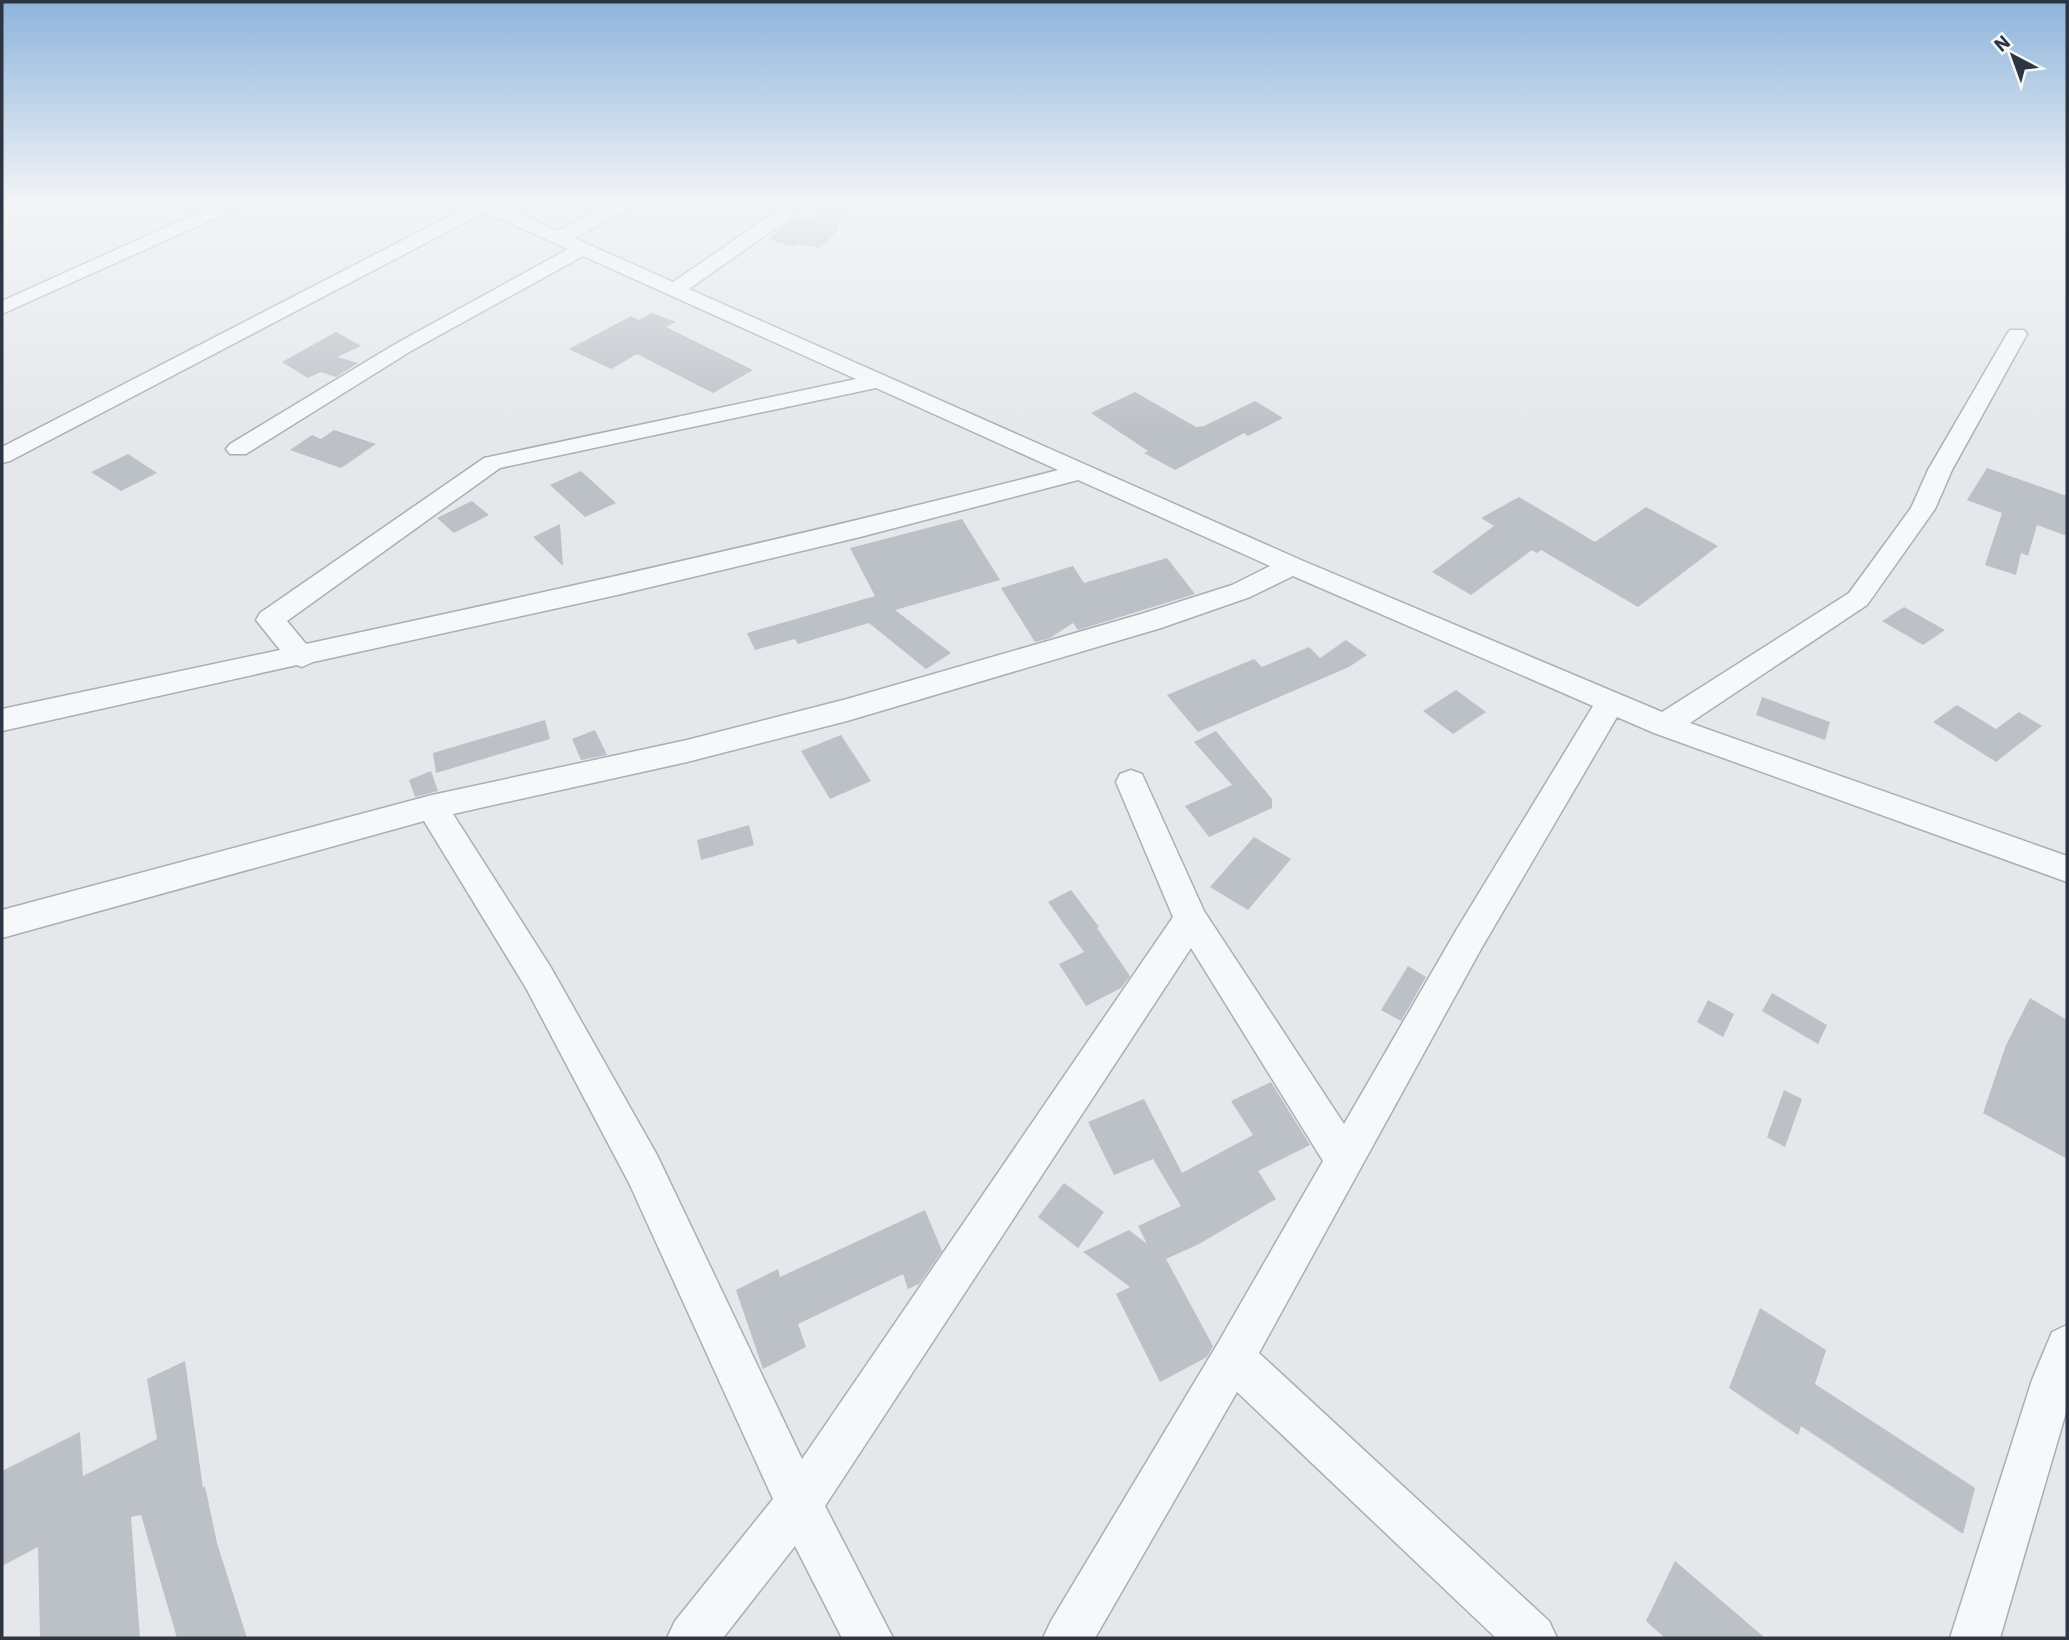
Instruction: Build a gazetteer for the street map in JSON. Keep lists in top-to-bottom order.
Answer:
{
  "north": "top left"
}
